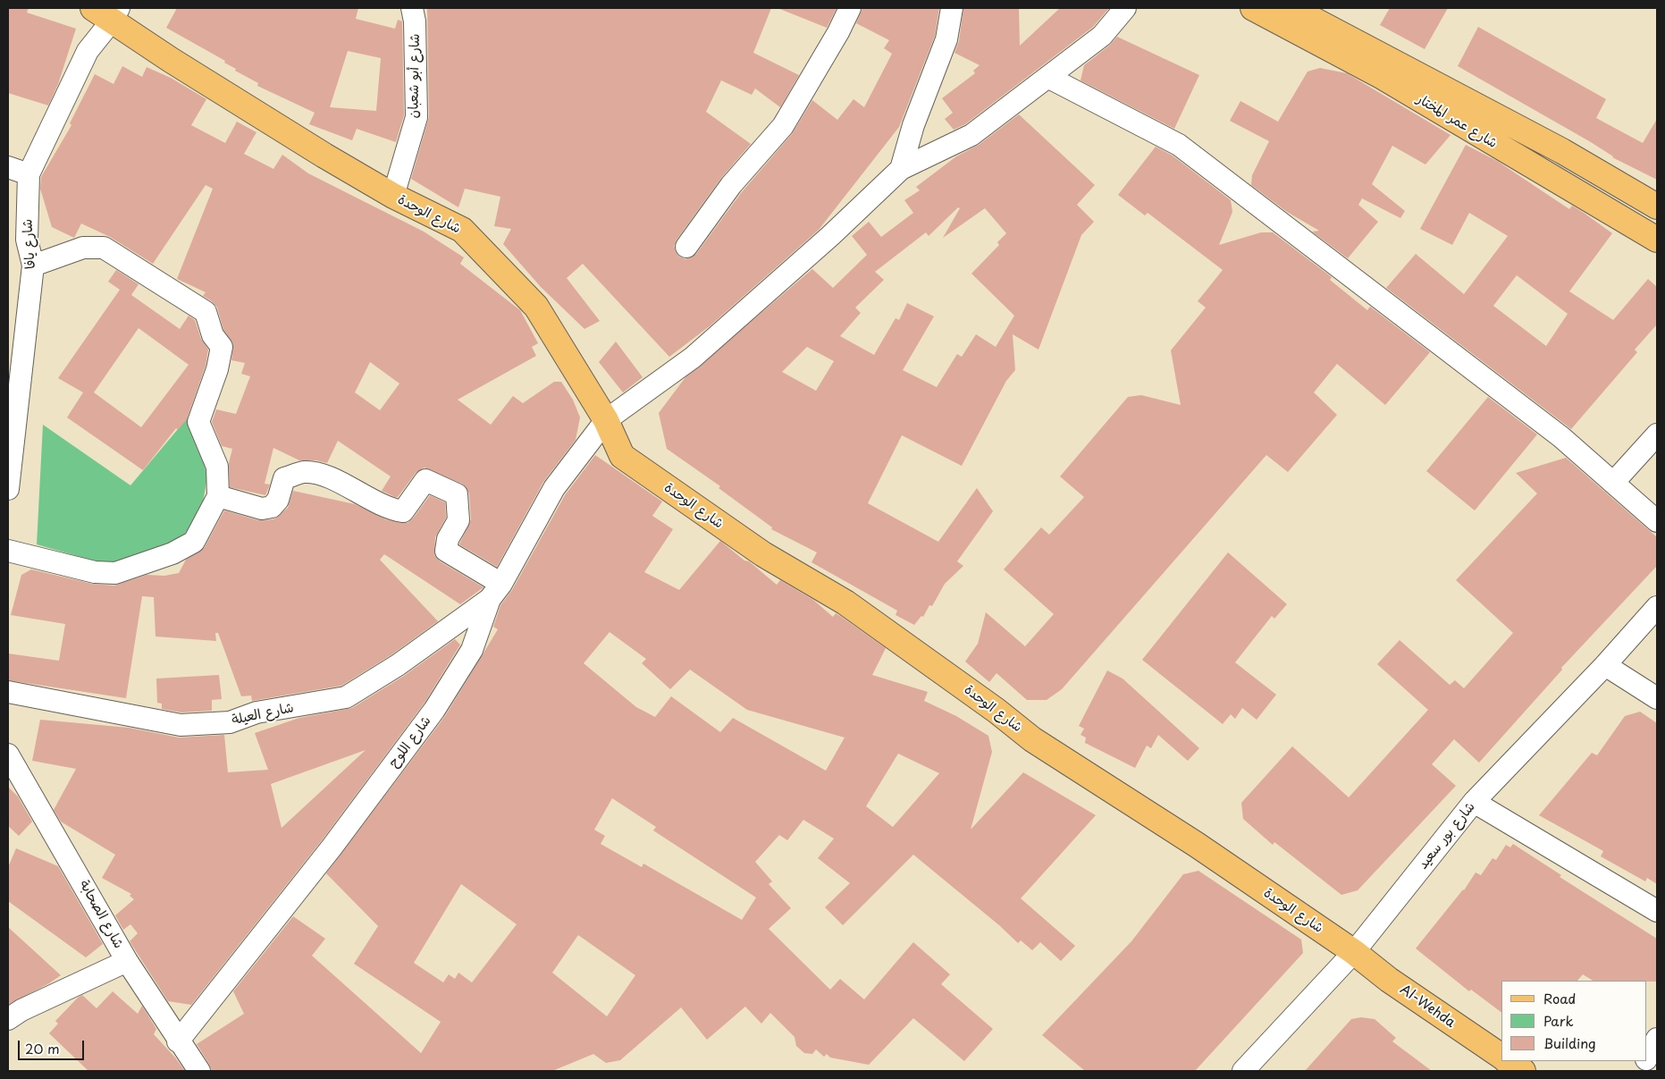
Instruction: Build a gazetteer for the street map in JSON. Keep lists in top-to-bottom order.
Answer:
{
  "streets": {
    "main road": ["شارع عمر المختار", "شارع الوحدة", "Al-Wehda"],
    "street": [
      "شارع أبو شعبان",
      "شارع يافا",
      "شارع العيلة",
      "شارع اللوح",
      "شارع بور سعيد",
      "شارع الصحابة"
    ]
  },
  "crossings": [
    ["شارع أبو شعبان", "شارع الوحدة"],
    ["شارع الوحدة", "شارع يافا"],
    ["شارع الوحدة", "شارع اللوح"],
    ["شارع الوحدة", "شارع بور سعيد"],
    ["شارع الوحدة", "Al-Wehda"],
    ["شارع العيلة", "شارع اللوح"],
    ["شارع اللوح", "شارع الصحابة"],
    ["شارع بور سعيد", "Al-Wehda"]
  ],
  "legend": ["Road", "Park", "Building"],
  "scale_bar": "20 m"
}
